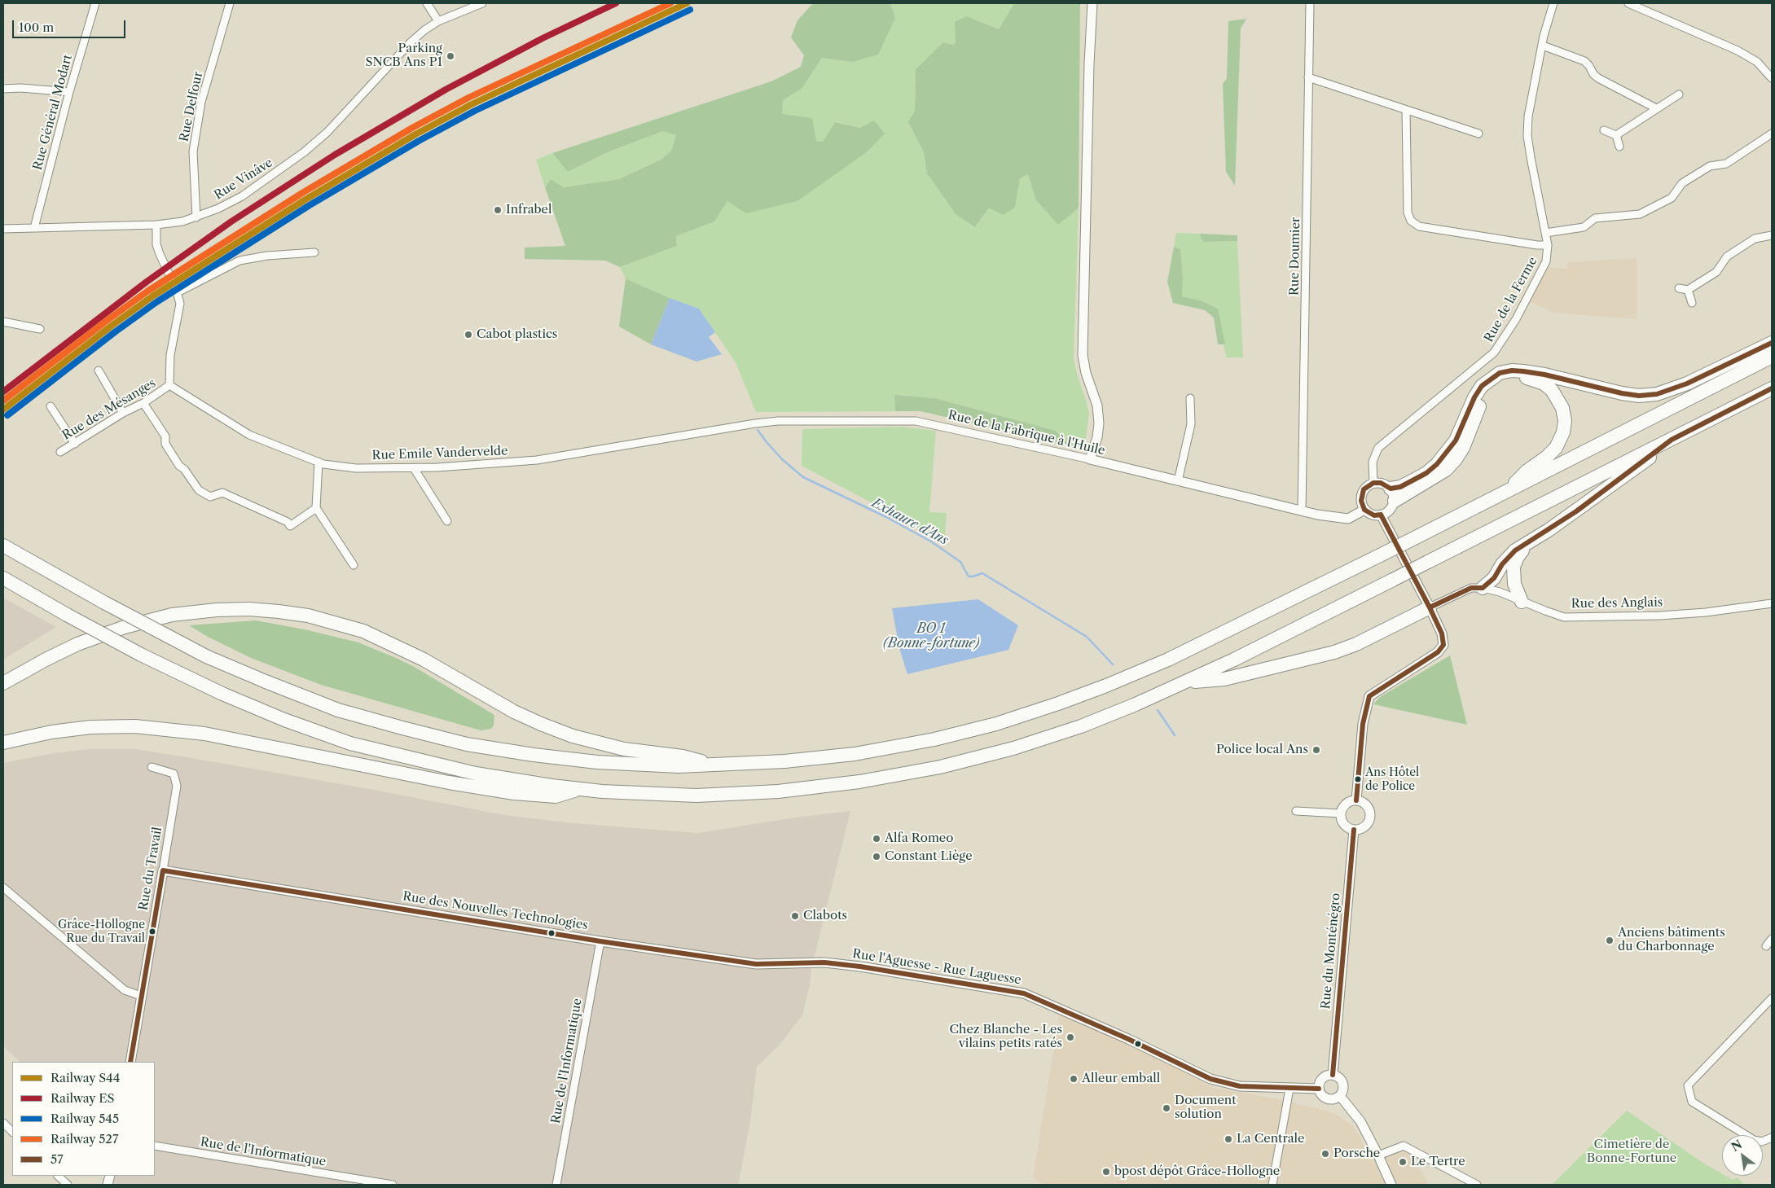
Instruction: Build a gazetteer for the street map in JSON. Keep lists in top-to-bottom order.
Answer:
{
  "streets": {
    "street": [
      "Rue Delfour",
      "Rue Général Modart",
      "Rue Vinâve",
      "Rue Doumier",
      "Rue de la Ferme",
      "Rue des Mésanges",
      "Rue de la Fabrique à l'Huile",
      "Rue Emile Vandervelde",
      "Rue des Anglais",
      "Rue du Travail",
      "Rue des Nouvelles Technologies",
      "Rue du Monténégro",
      "Rue l'Aguesse - Rue Laguesse",
      "Rue de l'Informatique"
    ]
  },
  "crossings": [
    ["Rue Delfour", "Rue Vinâve"],
    ["Rue Général Modart", "Rue Vinâve"],
    ["Rue Doumier", "Rue de la Fabrique à l'Huile"],
    ["Rue de la Ferme", "Rue de la Fabrique à l'Huile"],
    ["Rue des Mésanges", "Rue Emile Vandervelde"],
    ["Rue de la Fabrique à l'Huile", "Rue Emile Vandervelde"],
    ["Rue du Travail", "Rue des Nouvelles Technologies"],
    ["Rue des Nouvelles Technologies", "Rue l'Aguesse - Rue Laguesse"],
    ["Rue des Nouvelles Technologies", "Rue de l'Informatique"],
    ["Rue du Monténégro", "Rue l'Aguesse - Rue Laguesse"]
  ],
  "water": ["Exhaure d'Ans", "BO 1 (Bonne-fortune)"],
  "parks": ["Cimetière de Bonne-Fortune"],
  "places": [
    "Parking SNCB Ans P1",
    "Infrabel",
    "Cabot plastics",
    "Police local Ans",
    "Ans Hôtel de Police",
    "Alfa Romeo",
    "Constant Liège",
    "Clabots",
    "Grâce-Hollogne Rue du Travail",
    "Anciens bâtiments du Charbonnage",
    "Chez Blanche - Les vilains petits ratés",
    "Alleur emball",
    "Document solution",
    "La Centrale",
    "Porsche",
    "Le Tertre",
    "bpost dépôt Grâce-Hollogne"
  ],
  "lines": [
    "rail line S44",
    "rail line ES",
    "rail line 527",
    "rail line 545",
    "transit line 57"
  ],
  "legend": [
    "Railway S44",
    "Railway ES",
    "Railway 545",
    "Railway 527",
    "57"
  ],
  "scale_bar": "100 m",
  "north": "top left"
}
